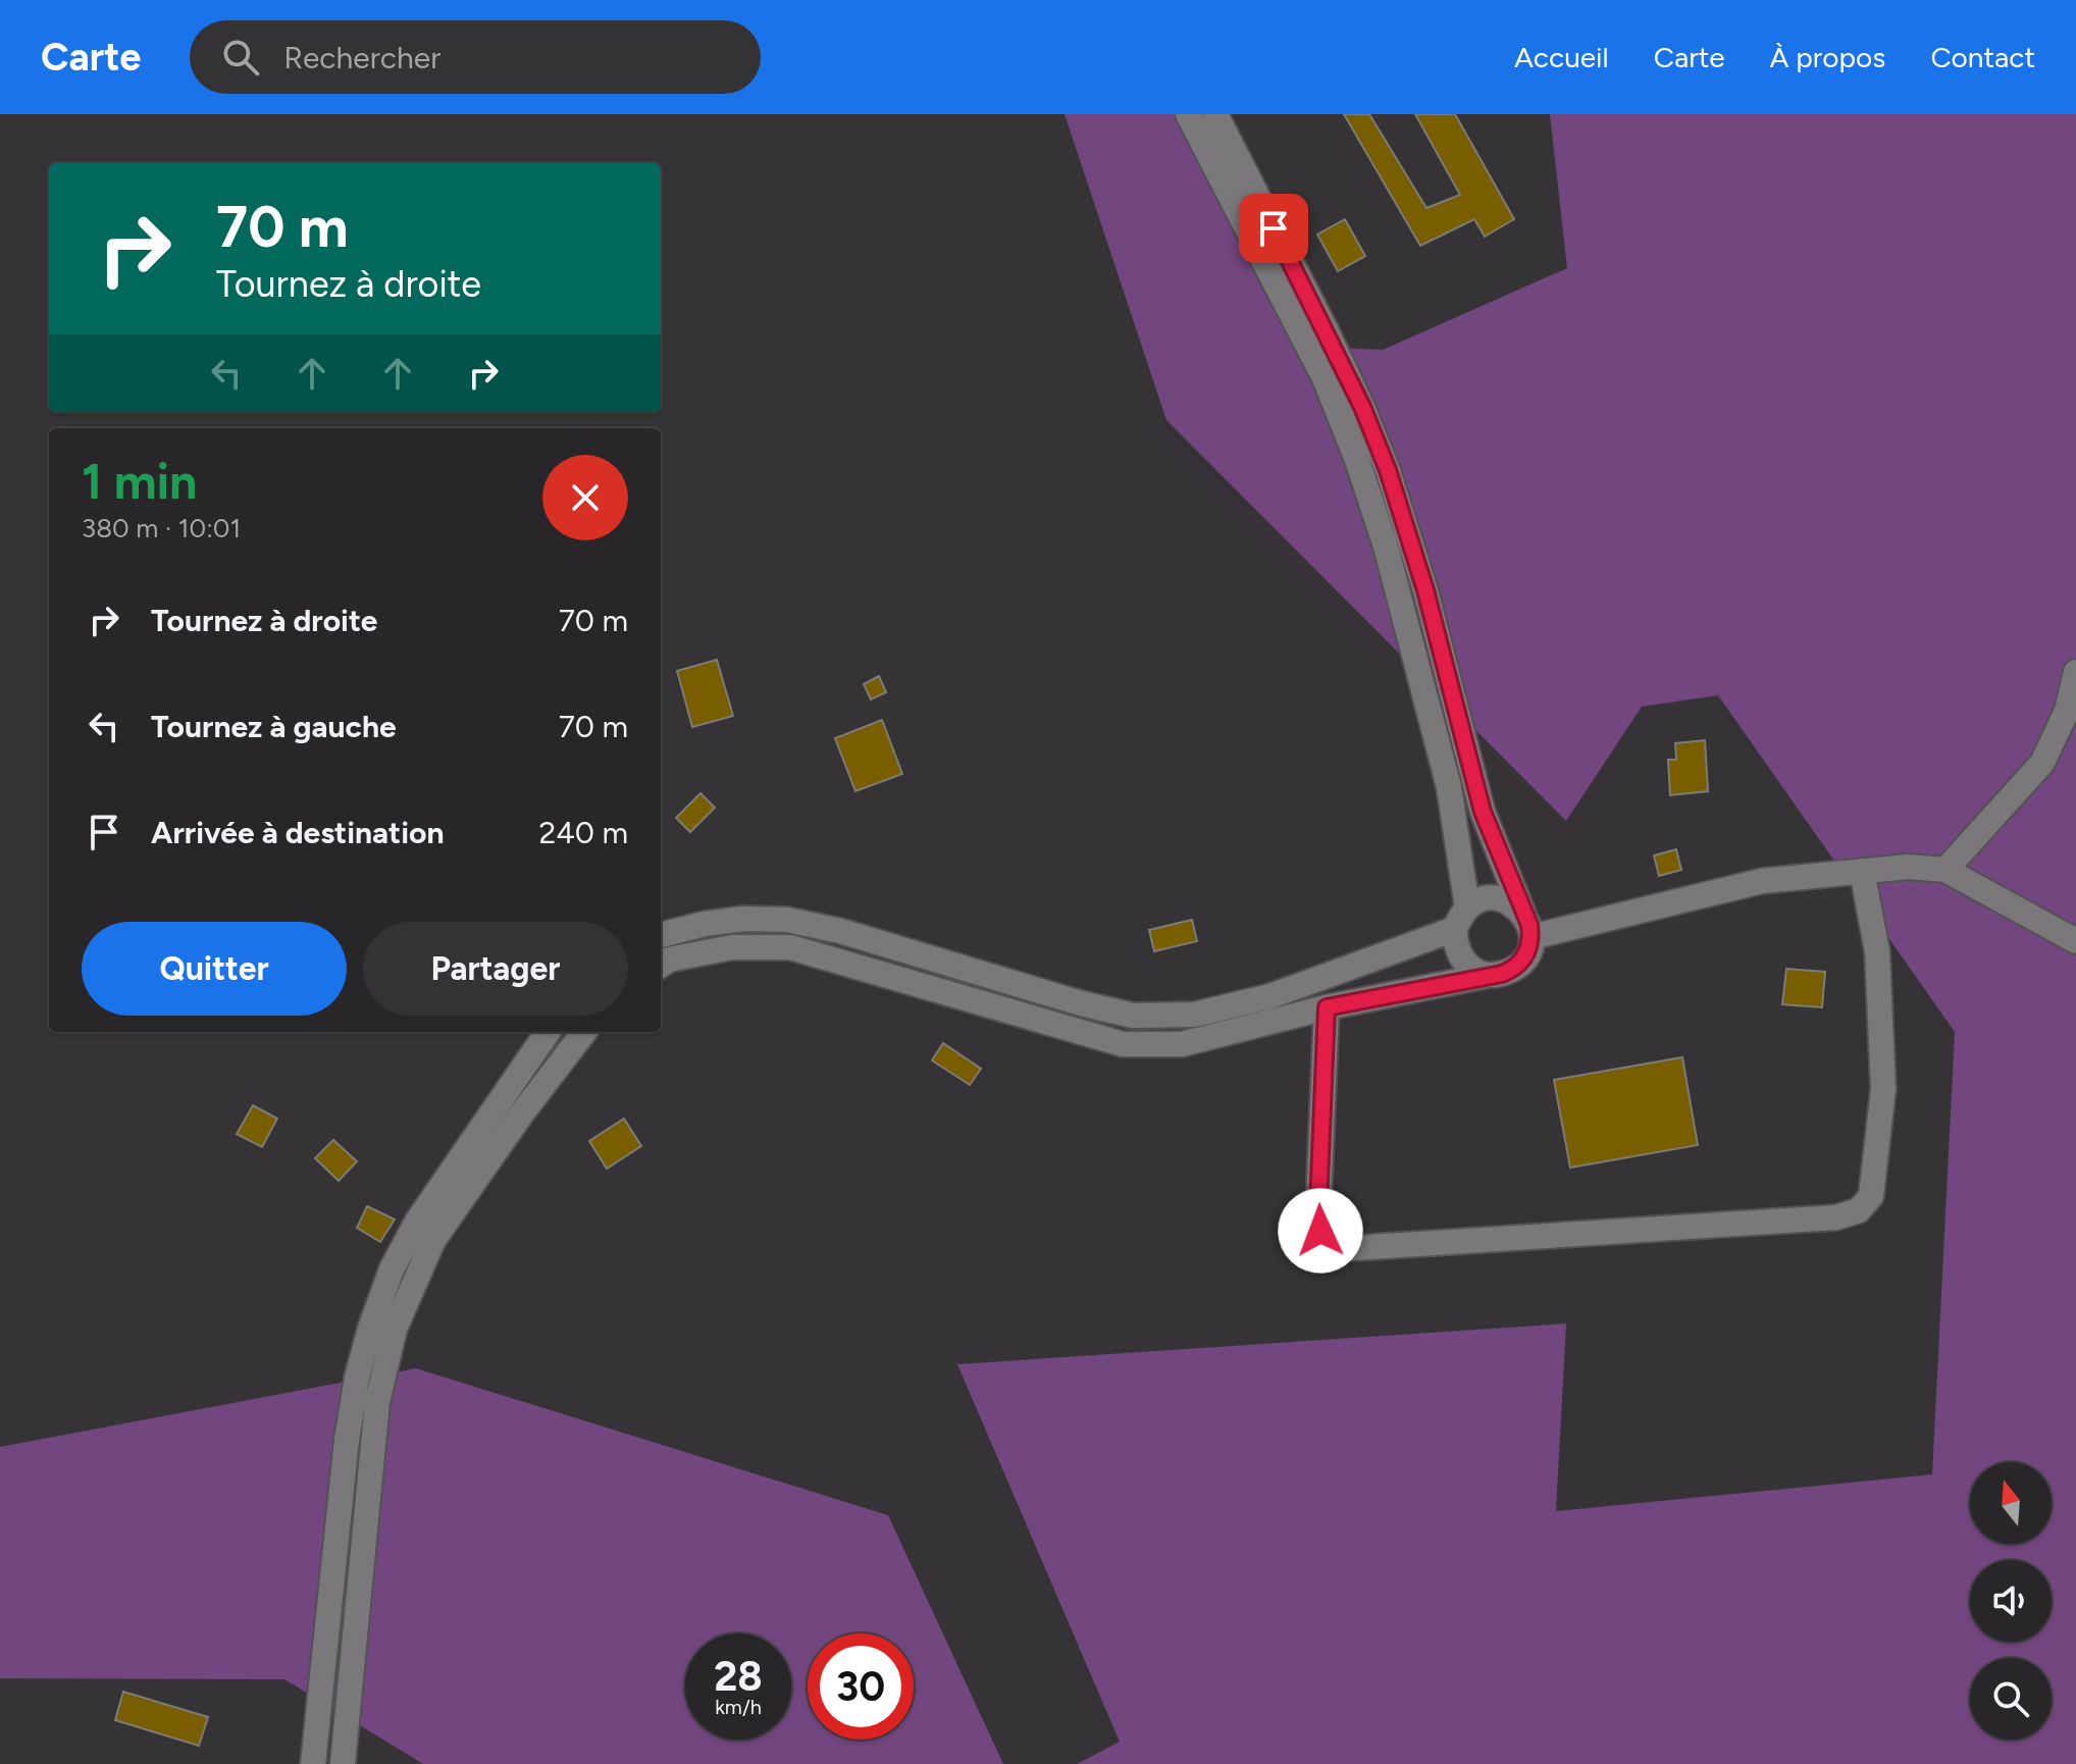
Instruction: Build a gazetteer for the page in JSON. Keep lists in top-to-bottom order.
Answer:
{
  "north": "top",
  "page": {
    "header": "Carte",
    "search": "Rechercher",
    "nav": [
      "Accueil",
      "Carte",
      "À propos",
      "Contact"
    ],
    "turn": ["70 m", "Tournez à droite"],
    "heading": ["1 min", "380 m · 10:01"],
    "list": [
      {
        "name": "Tournez à droite",
        "value": "70 m"
      },
      {
        "name": "Tournez à gauche",
        "value": "70 m"
      },
      {
        "name": "Arrivée à destination",
        "value": "240 m"
      }
    ],
    "buttons": ["Quitter", "Partager"],
    "speed": "28 km/h",
    "limit": "30"
  }
}
